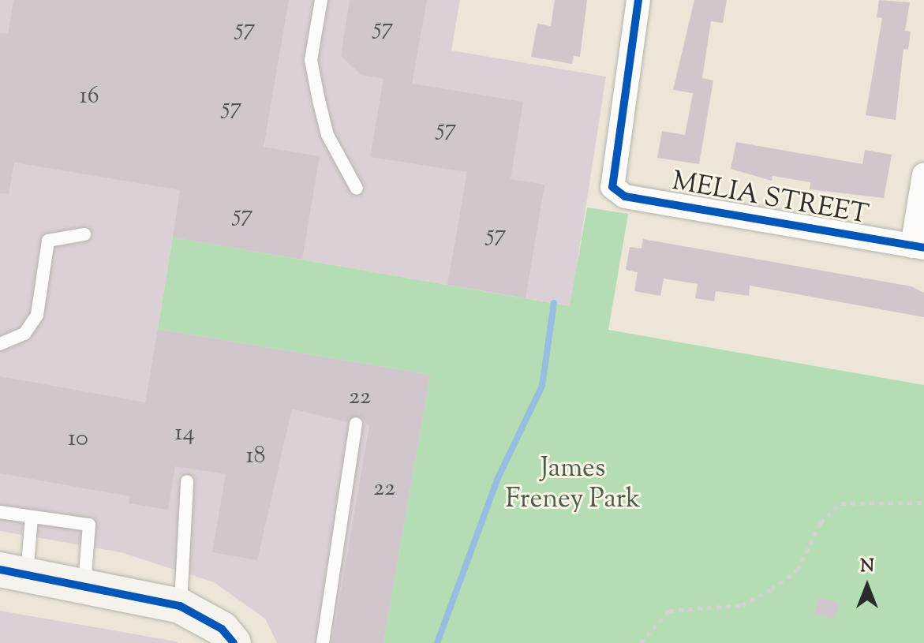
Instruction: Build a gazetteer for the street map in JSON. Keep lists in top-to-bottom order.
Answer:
{
  "streets": {
    "street": ["MELIA STREET"]
  },
  "parks": ["James Freney Park"],
  "house_numbers": [
    "57",
    "57",
    "16",
    "57",
    "57",
    "57",
    "57",
    "22",
    "14",
    "10",
    "18",
    "22"
  ],
  "north": "top"
}
